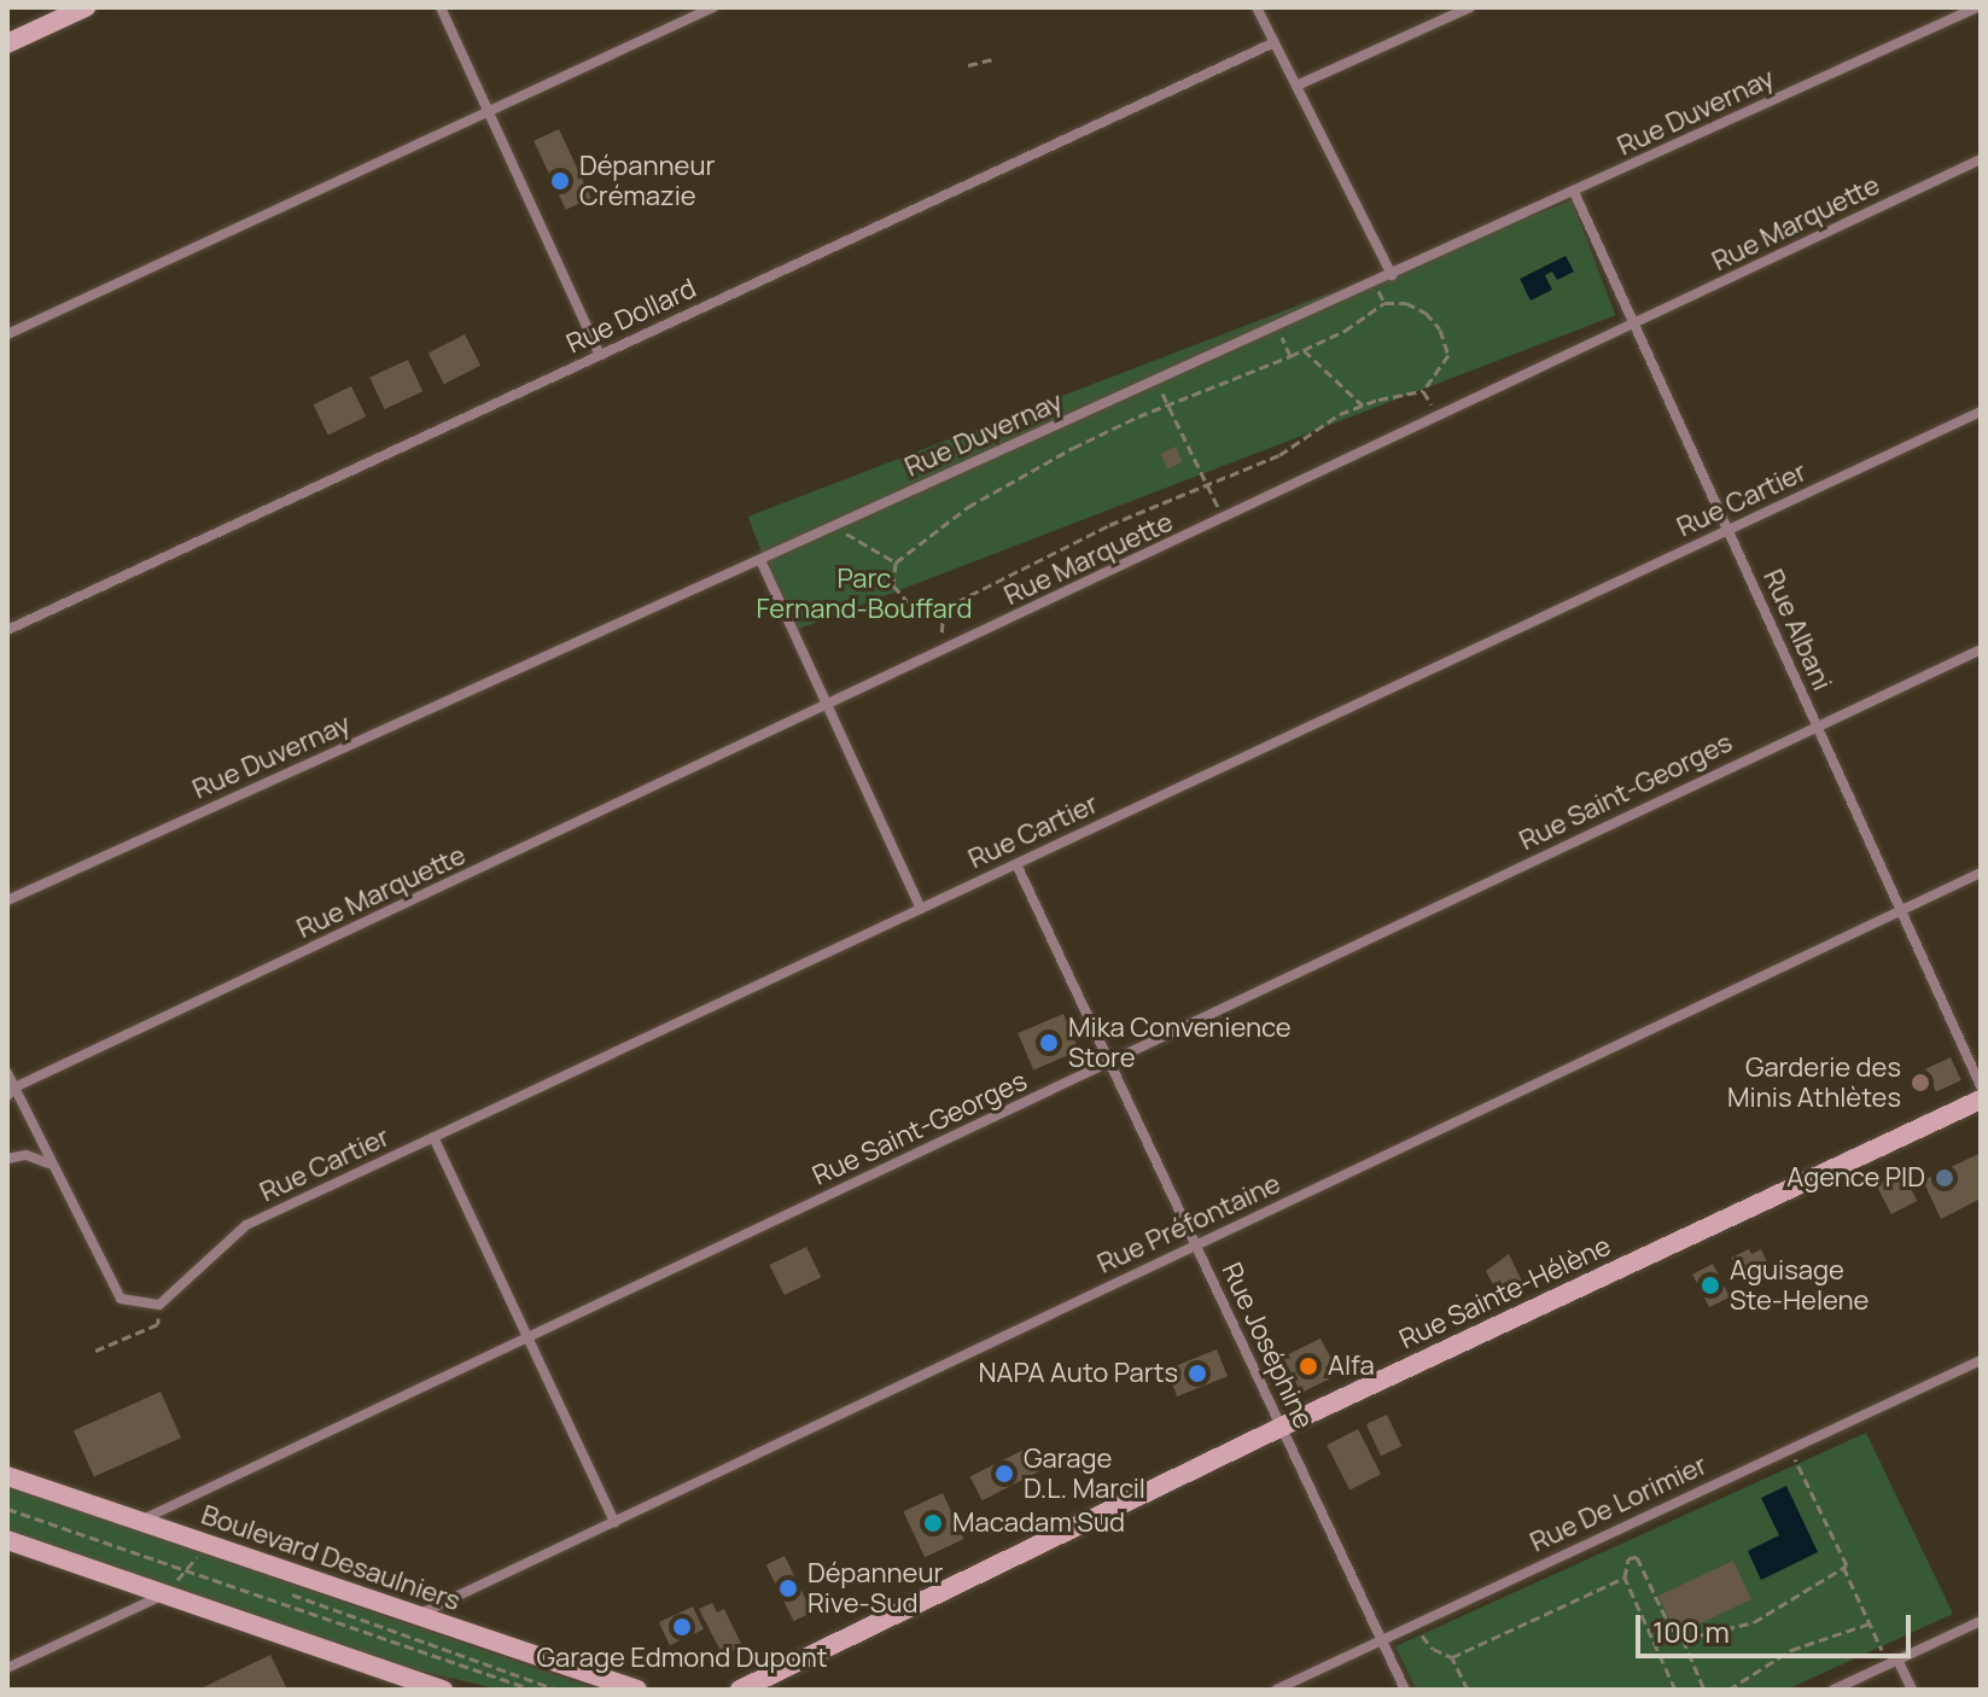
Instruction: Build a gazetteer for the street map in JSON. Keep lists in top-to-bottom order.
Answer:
{
  "streets": {
    "street": [
      "Rue Duvernay",
      "Rue Marquette",
      "Rue Dollard",
      "Rue Cartier",
      "Rue Albani",
      "Rue Saint-Georges",
      "Rue Préfontaine",
      "Rue Sainte-Hélène",
      "Rue Joséphine",
      "Rue De Lorimier",
      "Boulevard Desaulniers"
    ]
  },
  "crossings": [
    ["Rue Duvernay", "Rue Albani"],
    ["Rue Marquette", "Rue Albani"],
    ["Rue Cartier", "Rue Albani"],
    ["Rue Cartier", "Rue Joséphine"],
    ["Rue Albani", "Rue Saint-Georges"],
    ["Rue Albani", "Rue Préfontaine"],
    ["Rue Saint-Georges", "Rue Joséphine"],
    ["Rue Saint-Georges", "Boulevard Desaulniers"],
    ["Rue Préfontaine", "Rue Joséphine"],
    ["Rue Préfontaine", "Boulevard Desaulniers"],
    ["Rue Sainte-Hélène", "Rue Joséphine"],
    ["Rue Joséphine", "Rue De Lorimier"]
  ],
  "parks": ["Parc Fernand-Bouffard"],
  "places": [
    "Dépanneur Crémazie",
    "Mika Convenience Store",
    "Garderie des Minis Athlètes",
    "Agence PID",
    "Aguisage Ste-Helene",
    "Alfa",
    "NAPA Auto Parts",
    "Garage D.L. Marcil",
    "Macadam Sud",
    "Dépanneur Rive-Sud",
    "Garage Edmond Dupont"
  ],
  "scale_bar": "100 m"
}
